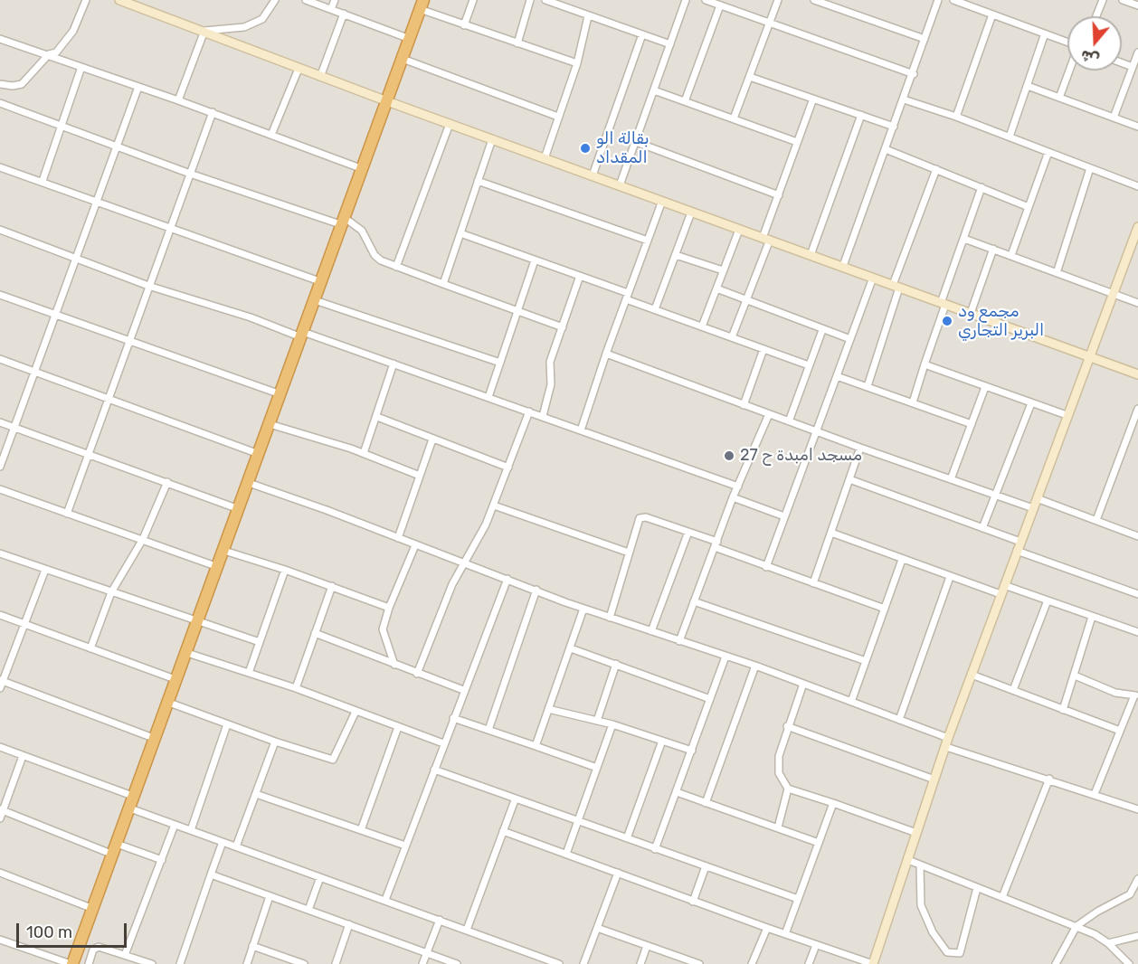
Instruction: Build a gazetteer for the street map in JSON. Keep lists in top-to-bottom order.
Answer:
{
  "places": ["بقالة الو المقداد", "مجمع ود البرير التجاري", "مسجد امبدة ح 27"],
  "scale_bar": "100 m",
  "north": "bottom"
}
